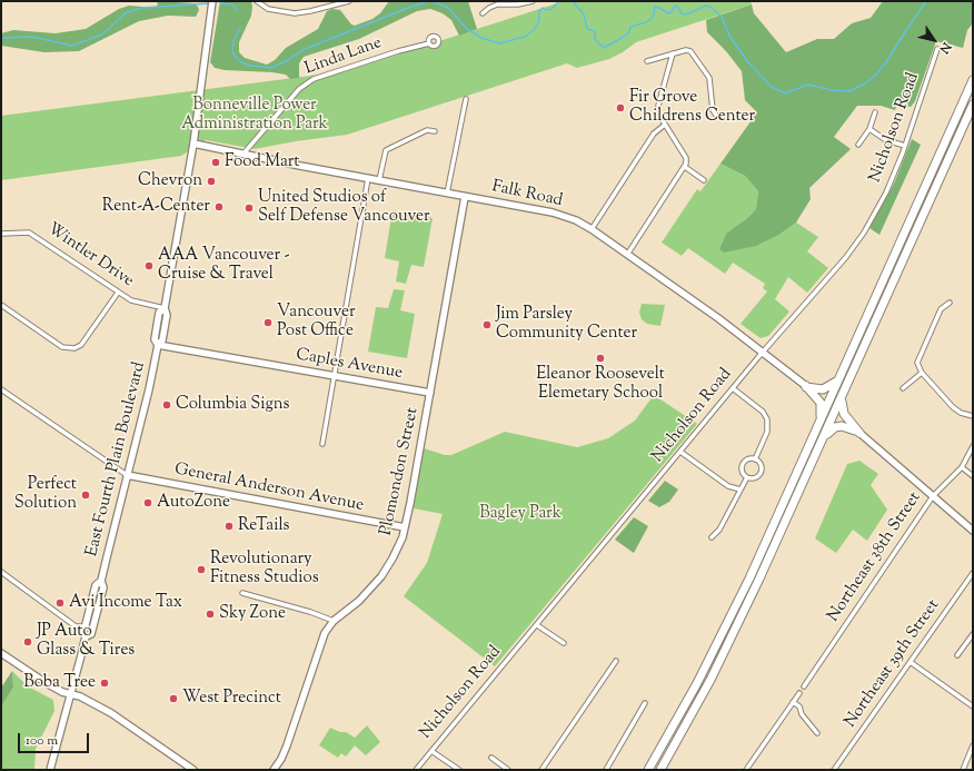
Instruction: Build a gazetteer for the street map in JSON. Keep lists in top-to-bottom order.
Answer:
{
  "streets": {
    "street": [
      "Linda Lane",
      "Nicholson Road",
      "Falk Road",
      "Wintler Drive",
      "Caples Avenue",
      "East Fourth Plain Boulevard",
      "Plomondon Street",
      "General Anderson Avenue",
      "Northeast 38th Street",
      "Northeast 39th Street"
    ]
  },
  "crossings": [
    ["Linda Lane", "Falk Road"],
    ["Nicholson Road", "Falk Road"],
    ["Falk Road", "East Fourth Plain Boulevard"],
    ["Falk Road", "Plomondon Street"],
    ["Wintler Drive", "East Fourth Plain Boulevard"],
    ["Caples Avenue", "East Fourth Plain Boulevard"],
    ["Caples Avenue", "Plomondon Street"],
    ["East Fourth Plain Boulevard", "General Anderson Avenue"],
    ["Plomondon Street", "General Anderson Avenue"]
  ],
  "parks": ["Bonneville Power Administration Park", "Bagley Park"],
  "places": [
    "Fir Grove Childrens Center",
    "Food Mart",
    "Chevron",
    "Rent-A-Center",
    "United Studios of Self Defense Vancouver",
    "AAA Vancouver - Cruise & Travel",
    "Vancouver Post Office",
    "Jim Parsley Community Center",
    "Eleanor Roosevelt Elemetary School",
    "Columbia Signs",
    "Perfect Solution",
    "AutoZone",
    "ReTails",
    "Revolutionary Fitness Studios",
    "Avi Income Tax",
    "Sky Zone",
    "JP Auto Glass & Tires",
    "Boba Tree",
    "West Precinct"
  ],
  "scale_bar": "100 m",
  "north": "bottom right"
}
